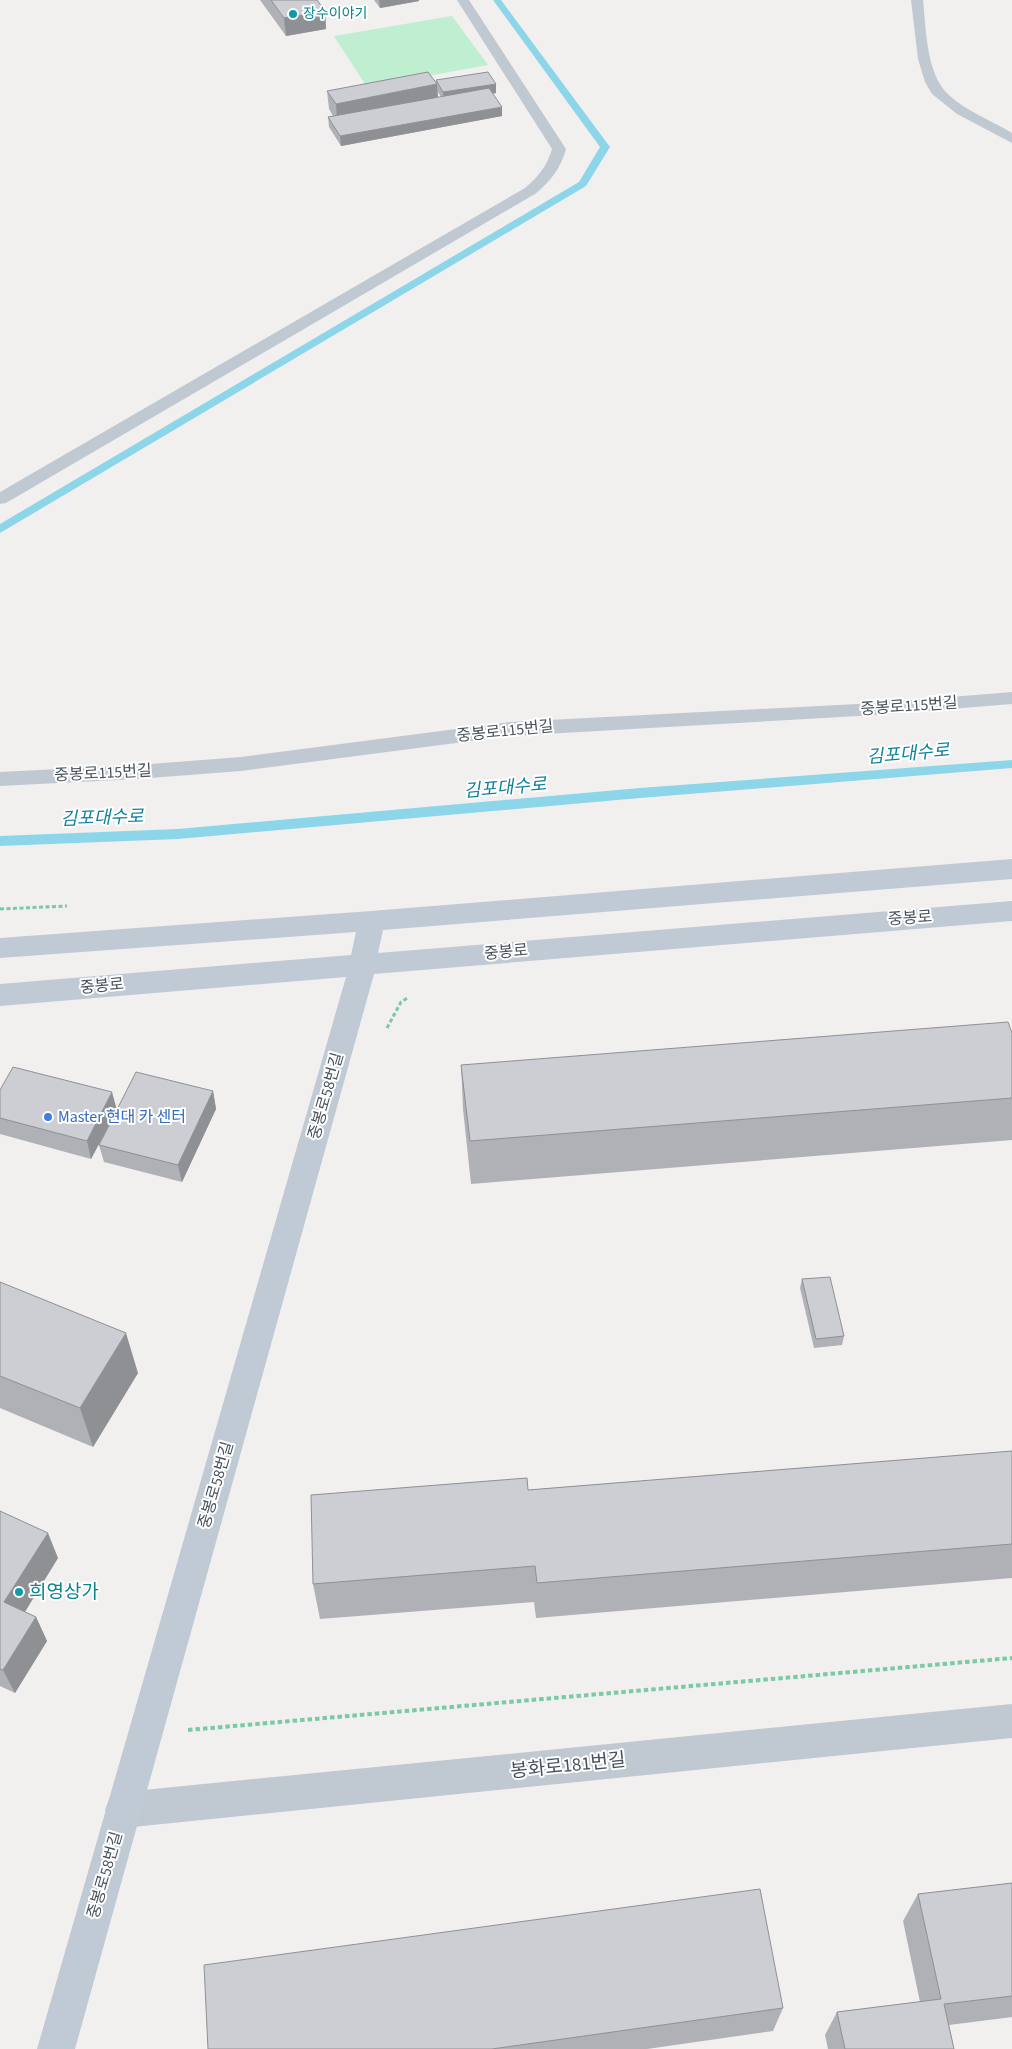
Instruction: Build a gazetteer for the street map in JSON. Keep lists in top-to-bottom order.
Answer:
{
  "streets": {
    "street": ["중봉로", "중봉로58번길", "봉화로181번길"],
    "lane": ["중봉로115번길"]
  },
  "crossings": [
    ["중봉로", "중봉로58번길"],
    ["중봉로58번길", "봉화로181번길"]
  ],
  "water": ["김포대수로"],
  "places": ["장수이야기", "Master 현대 카 센터", "희영상가"]
}
